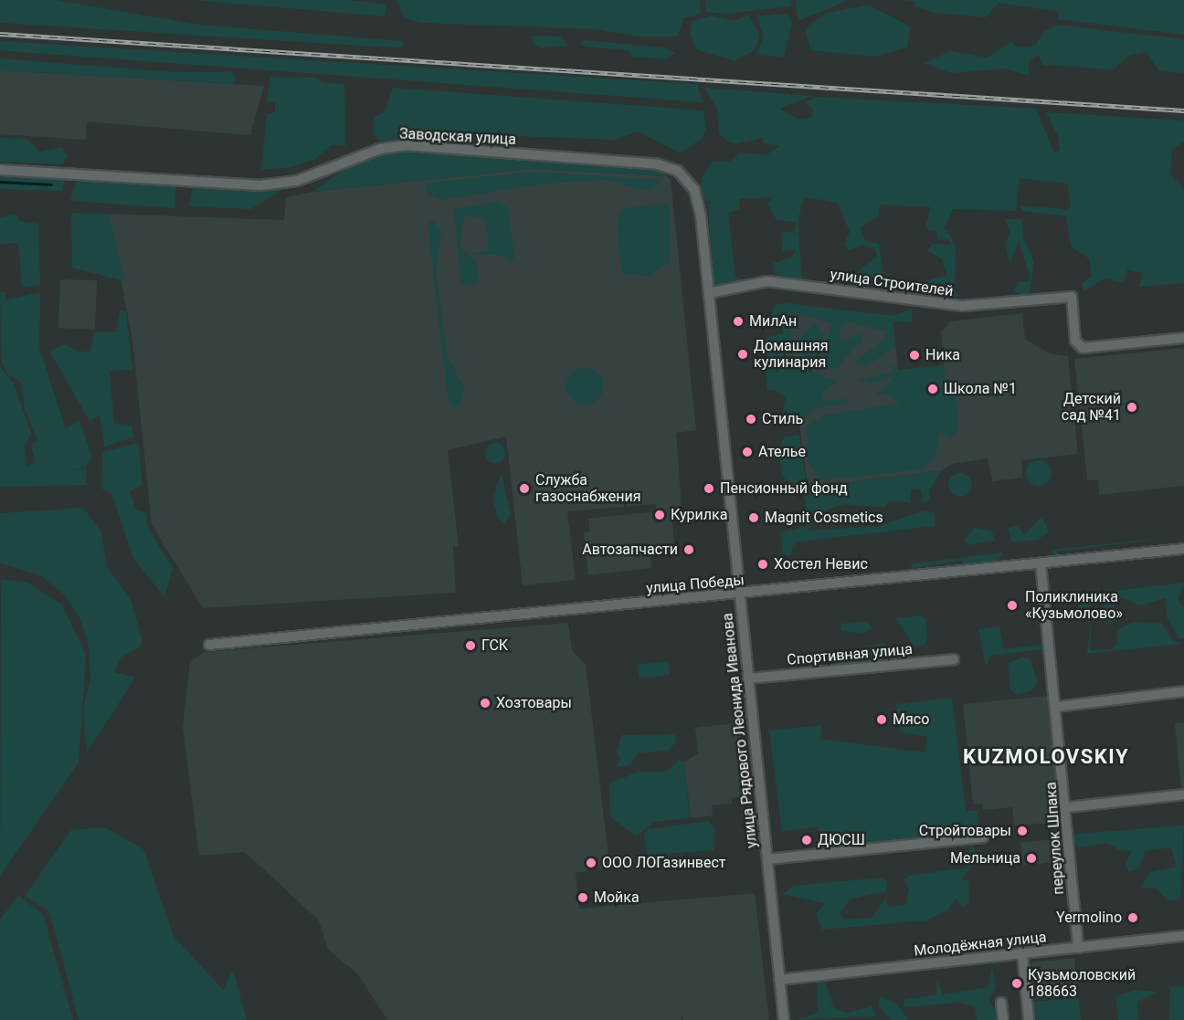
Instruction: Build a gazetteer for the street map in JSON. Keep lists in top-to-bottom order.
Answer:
{
  "streets": {
    "street": [
      "Заводская улица",
      "улица Строителей",
      "улица Победы",
      "Спортивная улица",
      "улица Рядового Леонида Иванова",
      "переулок Шпака",
      "Молодёжная улица"
    ]
  },
  "crossings": [
    ["Заводская улица", "улица Рядового Леонида Иванова"],
    ["улица Строителей", "улица Рядового Леонида Иванова"],
    ["улица Победы", "улица Рядового Леонида Иванова"],
    ["улица Победы", "переулок Шпака"],
    ["Спортивная улица", "улица Рядового Леонида Иванова"],
    ["улица Рядового Леонида Иванова", "Молодёжная улица"],
    ["переулок Шпака", "Молодёжная улица"]
  ],
  "districts": ["KUZMOLOVSKIY"],
  "places": [
    "МилАн",
    "Домашняя кулинария",
    "Ника",
    "Школа №1",
    "Детский сад №41",
    "Стиль",
    "Ателье",
    "Служба газоснабжения",
    "Пенсионный фонд",
    "Курилка",
    "Magnit Cosmetics",
    "Автозапчасти",
    "Хостел Невис",
    "Поликлиника «Кузьмолово»",
    "ГСК",
    "Хозтовары",
    "Мясо",
    "Стройтовары",
    "ДЮСШ",
    "Мельница",
    "ООО ЛОГазинвест",
    "Мойка",
    "Yermolino",
    "Кузьмоловский 188663"
  ]
}
